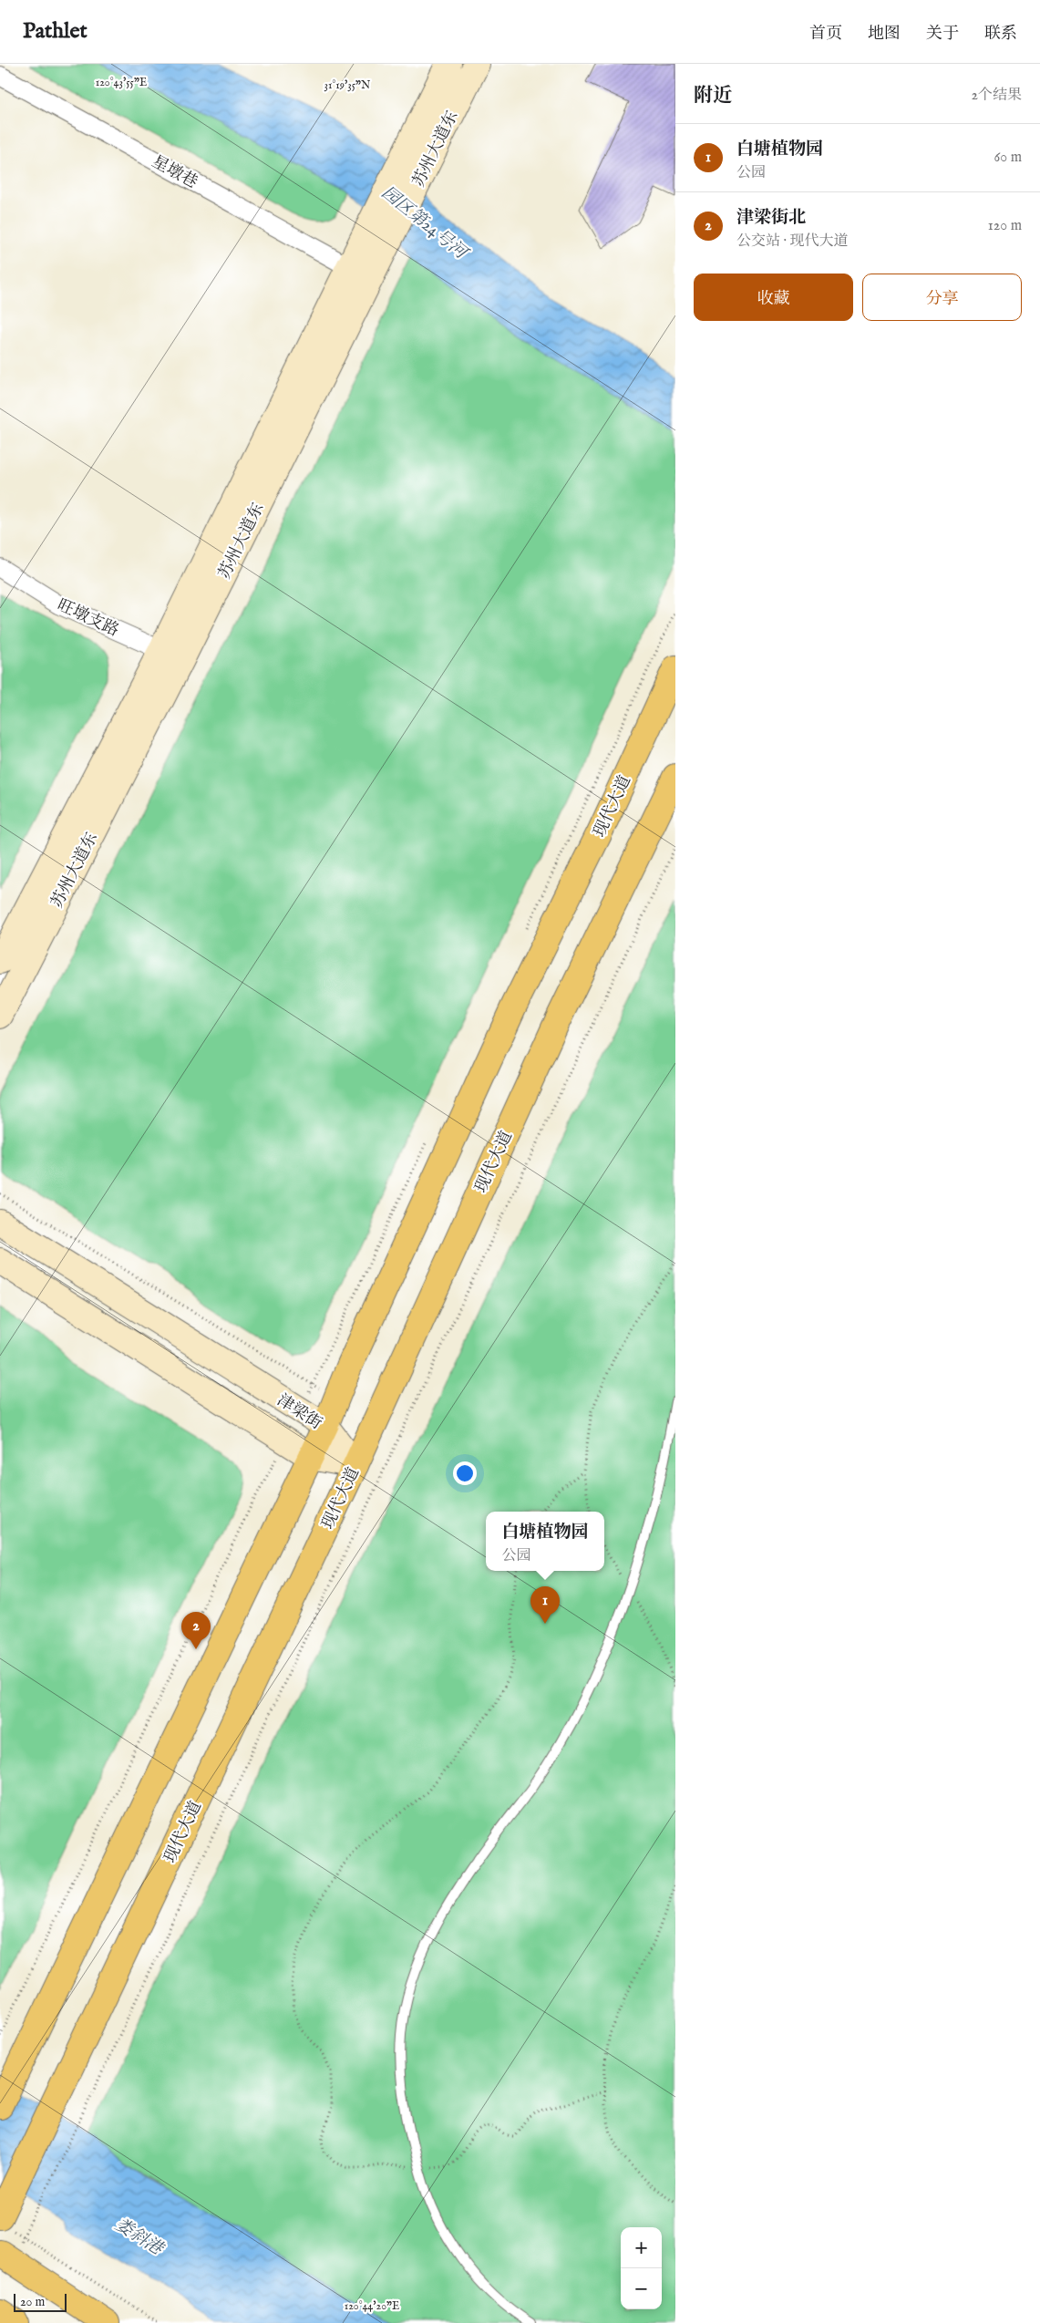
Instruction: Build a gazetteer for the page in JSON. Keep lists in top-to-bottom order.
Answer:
{
  "streets": {
    "main road": ["苏州大道东", "现代大道", "津梁街"],
    "street": ["星墩巷", "旺墩支路"]
  },
  "crossings": [
    ["苏州大道东", "星墩巷"],
    ["苏州大道东", "旺墩支路"],
    ["现代大道", "津梁街"]
  ],
  "water": ["园区第24号河", "娄斜港"],
  "scale_bar": "20 m",
  "page": {
    "header": "Pathlet",
    "nav": [
      "首页",
      "地图",
      "关于",
      "联系"
    ],
    "heading": ["附近", "2个结果"],
    "list": [
      {
        "mark": "1",
        "name": "白塘植物园",
        "note": "公园",
        "value": "60 m"
      },
      {
        "mark": "2",
        "name": "津梁街北",
        "note": "公交站 · 现代大道",
        "value": "120 m"
      }
    ],
    "buttons": ["收藏", "分享"],
    "popup": ["白塘植物园", "公园"],
    "pins": ["1", "2"],
    "map_buttons": ["+", "−"],
    "scale": "20 m"
  },
  "coordinates": ["120°43'55\"E", "31°19'35\"N", "120°44'20\"E"]
}
